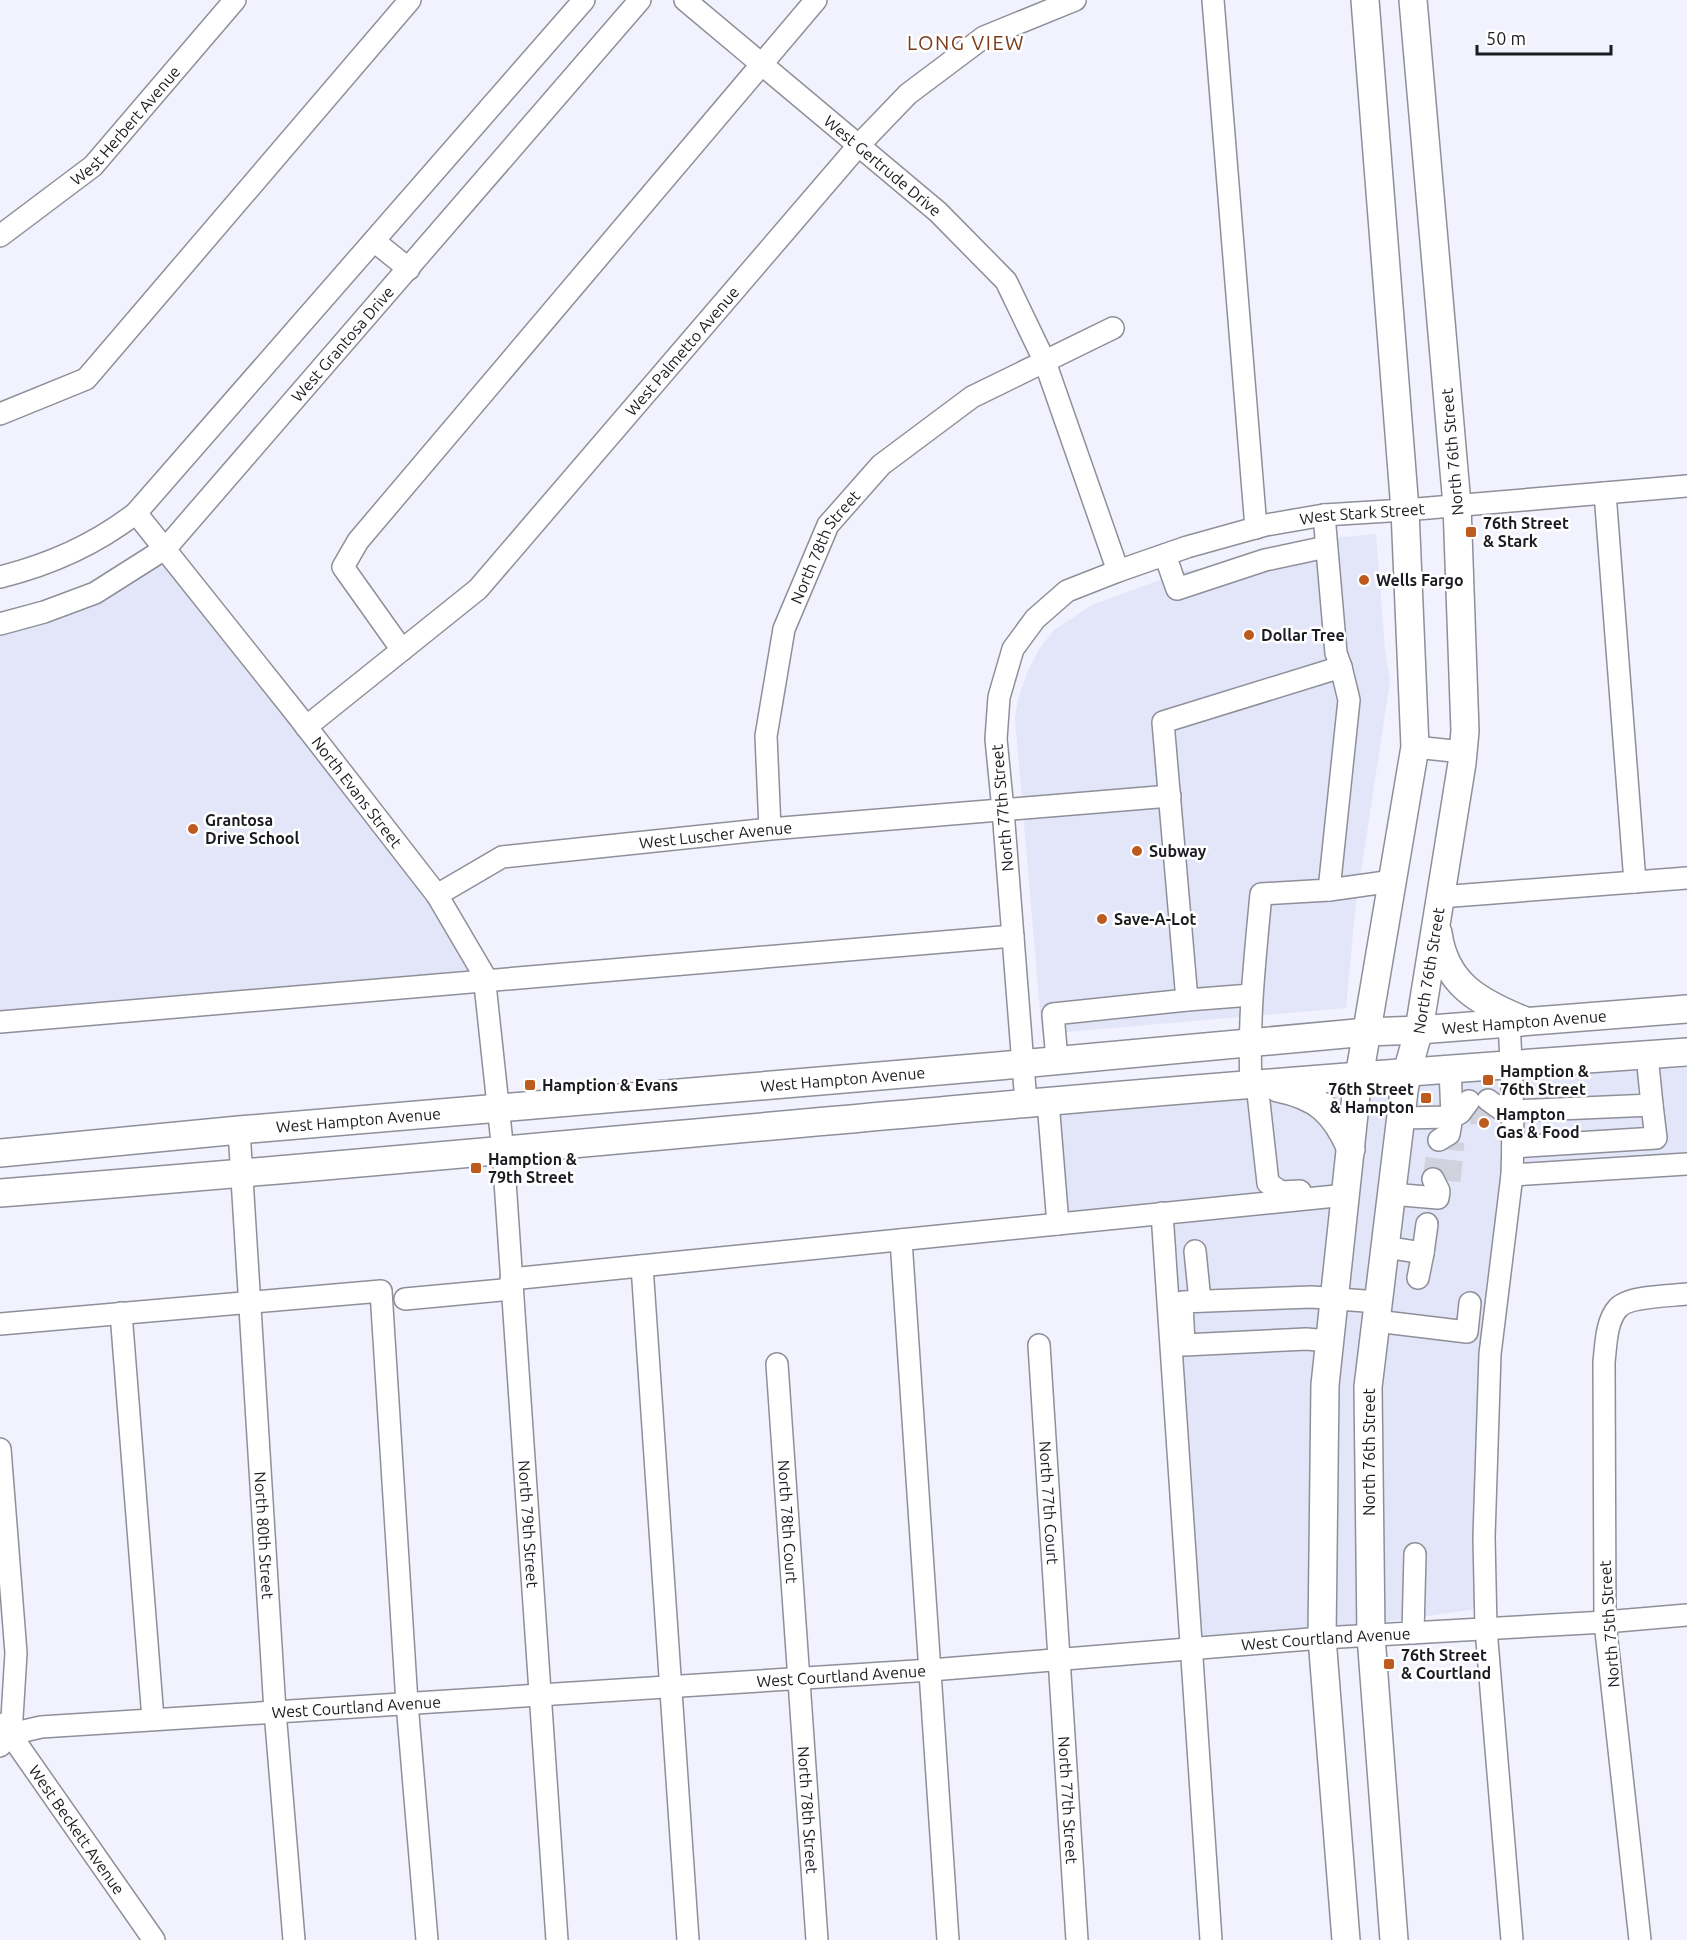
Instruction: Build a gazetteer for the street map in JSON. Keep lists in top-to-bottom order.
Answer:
{
  "streets": {
    "main road": ["North 76th Street", "West Hampton Avenue"],
    "street": [
      "West Herbert Avenue",
      "West Gertrude Drive",
      "West Grantosa Drive",
      "West Palmetto Avenue",
      "West Stark Street",
      "North 78th Street",
      "North Evans Street",
      "North 77th Street",
      "West Luscher Avenue",
      "North 77th Court",
      "North 78th Court",
      "North 79th Street",
      "North 80th Street",
      "North 75th Street",
      "West Courtland Avenue",
      "West Beckett Avenue"
    ]
  },
  "crossings": [
    ["West Gertrude Drive", "West Palmetto Avenue"],
    ["West Gertrude Drive", "West Stark Street"],
    ["West Gertrude Drive", "North 78th Street"],
    ["West Gertrude Drive", "North 77th Street"],
    ["West Grantosa Drive", "North Evans Street"],
    ["West Palmetto Avenue", "North Evans Street"],
    ["North 76th Street", "West Stark Street"],
    ["North 76th Street", "West Hampton Avenue"],
    ["North 76th Street", "West Courtland Avenue"],
    ["West Stark Street", "North 77th Street"],
    ["North 78th Street", "West Luscher Avenue"],
    ["North 78th Street", "North 78th Court"],
    ["North 78th Street", "West Courtland Avenue"],
    ["North Evans Street", "West Luscher Avenue"],
    ["North Evans Street", "West Hampton Avenue"],
    ["North Evans Street", "North 79th Street"],
    ["North 77th Street", "West Luscher Avenue"],
    ["North 77th Street", "West Hampton Avenue"],
    ["North 77th Street", "North 77th Court"],
    ["North 77th Street", "West Courtland Avenue"],
    ["West Hampton Avenue", "North 79th Street"],
    ["West Hampton Avenue", "North 80th Street"],
    ["North 77th Court", "West Courtland Avenue"],
    ["North 78th Court", "West Courtland Avenue"],
    ["North 79th Street", "West Courtland Avenue"],
    ["North 80th Street", "West Courtland Avenue"],
    ["North 75th Street", "West Courtland Avenue"],
    ["West Courtland Avenue", "West Beckett Avenue"]
  ],
  "districts": ["LONG VIEW"],
  "places": {
    "transit": [
      "76th Street & Stark",
      "Hamption & 76th Street",
      "Hamption & Evans",
      "76th Street & Hampton",
      "Hamption & 79th Street",
      "76th Street & Courtland"
    ],
    "other": [
      "Wells Fargo",
      "Dollar Tree",
      "Grantosa Drive School",
      "Subway",
      "Save-A-Lot",
      "Hampton Gas & Food"
    ]
  },
  "scale_bar": "50 m"
}
